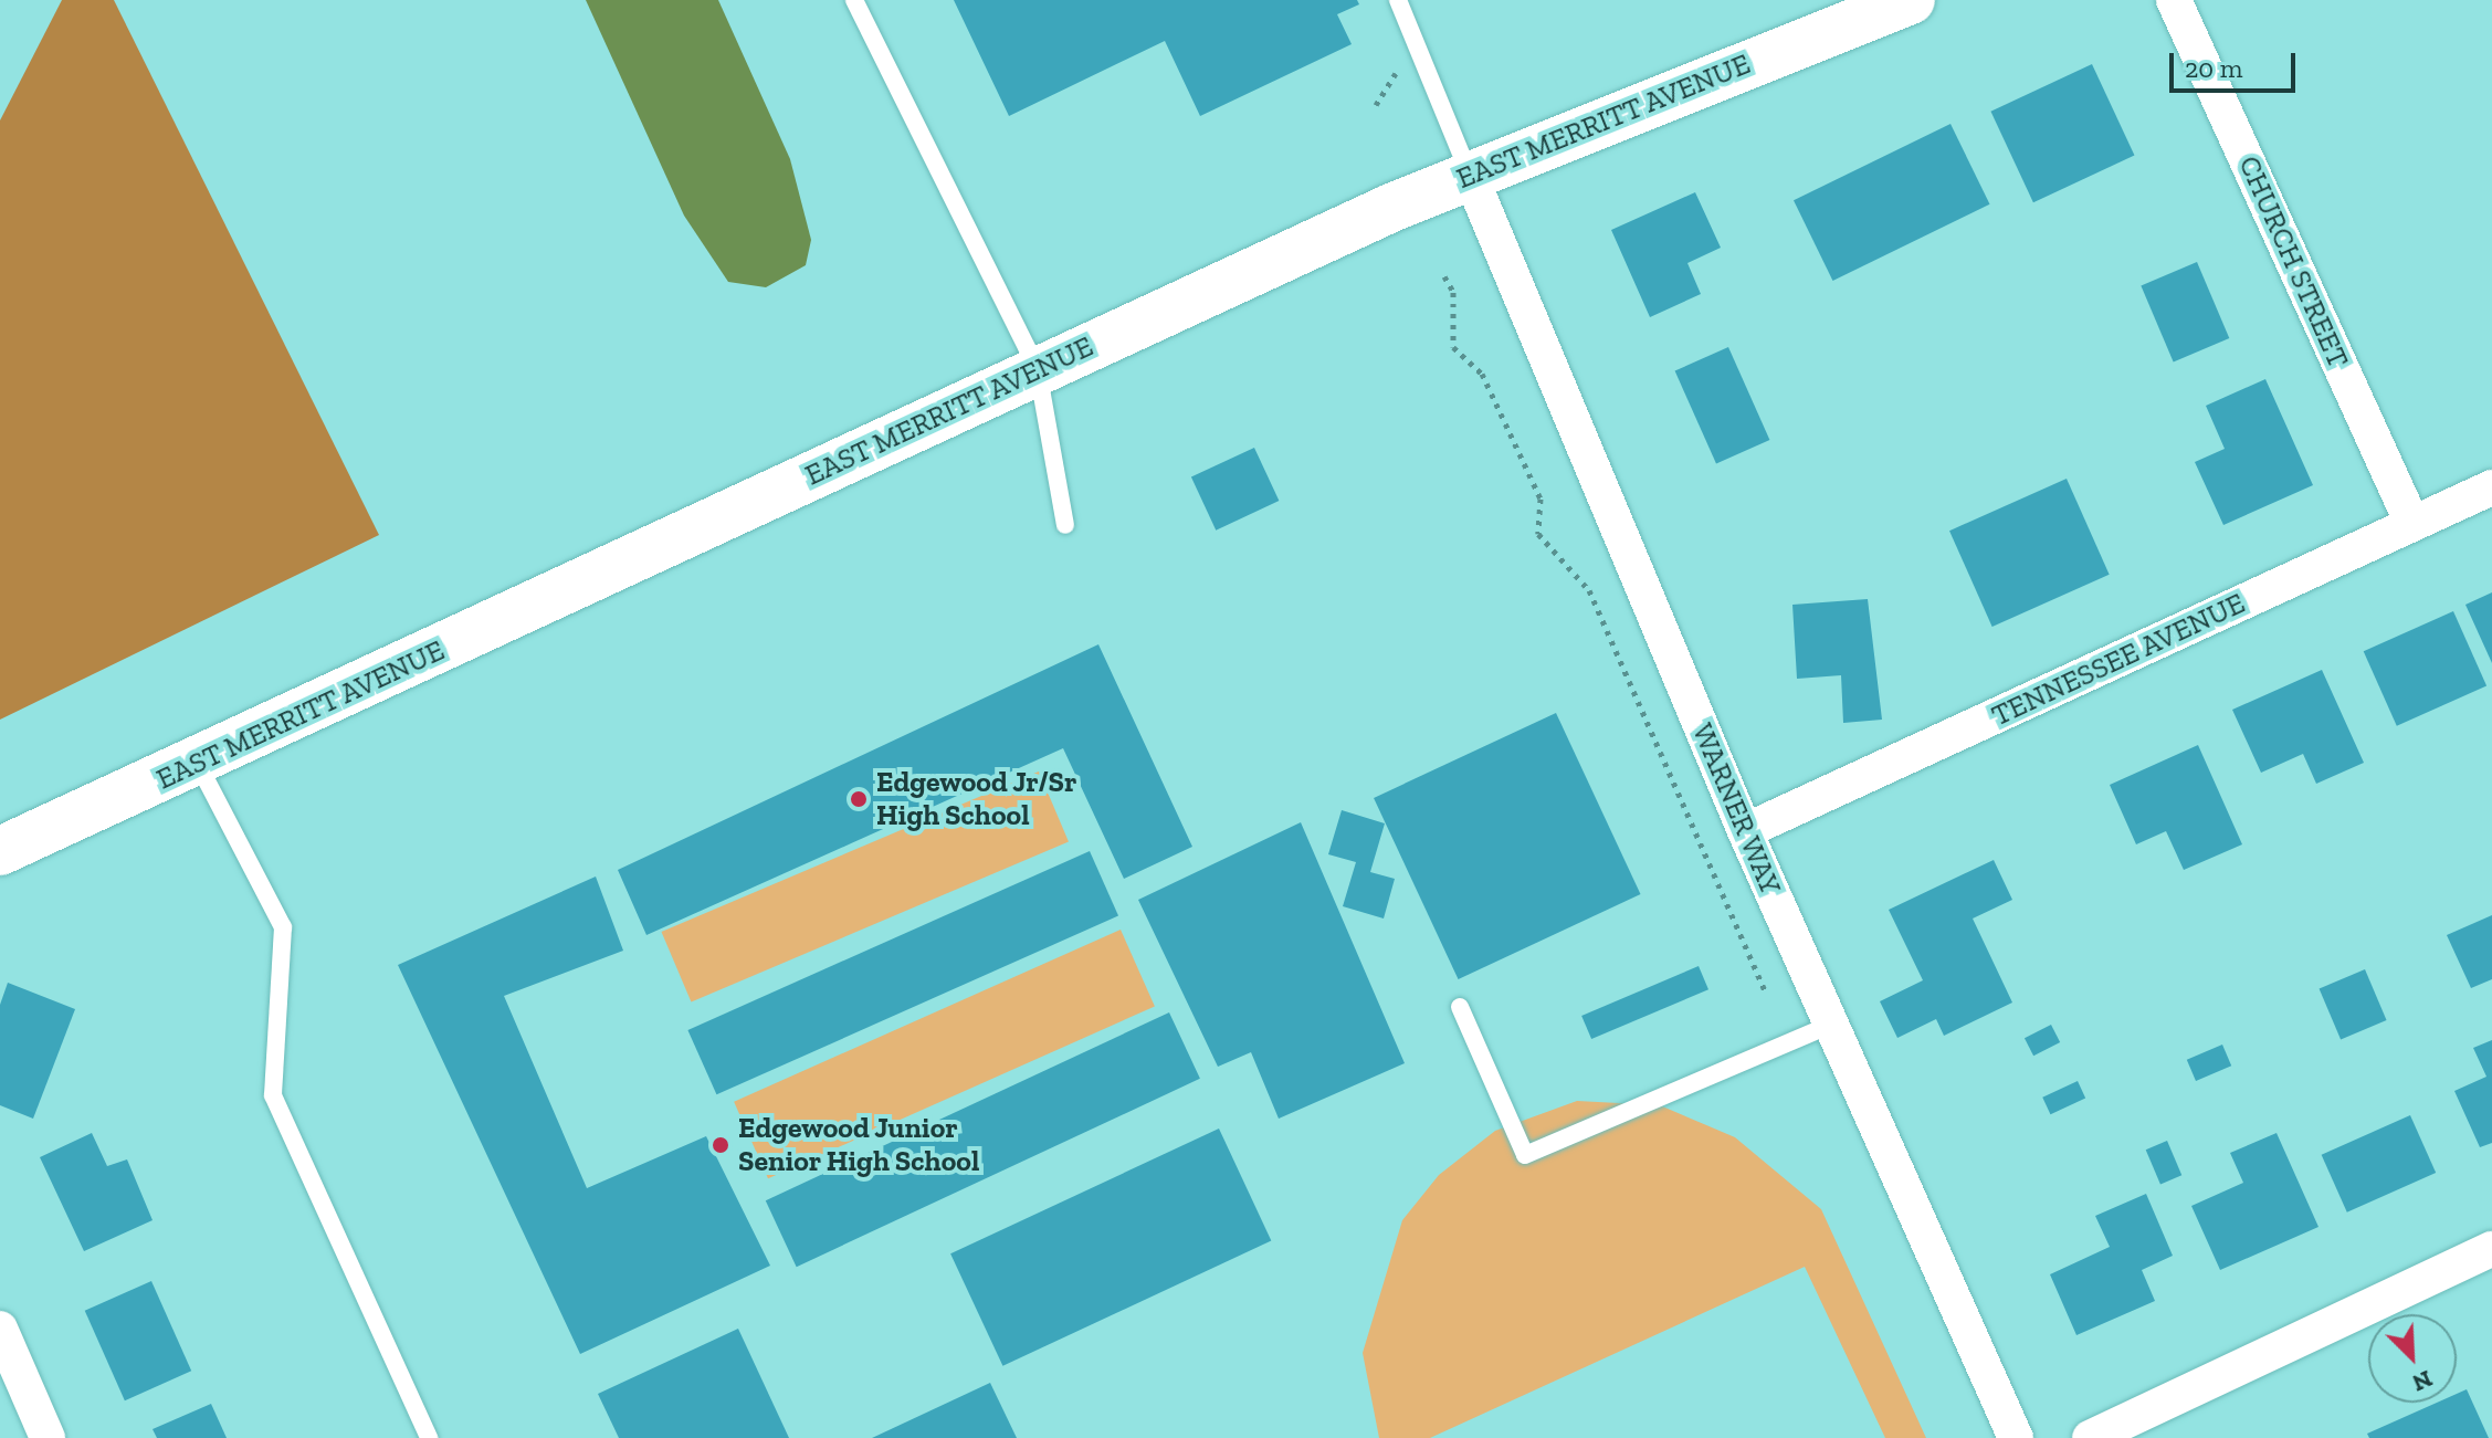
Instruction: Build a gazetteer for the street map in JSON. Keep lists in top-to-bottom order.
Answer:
{
  "streets": {
    "street": [
      "EAST MERRITT AVENUE",
      "CHURCH STREET",
      "TENNESSEE AVENUE",
      "WARNER WAY"
    ]
  },
  "crossings": [
    ["EAST MERRITT AVENUE", "WARNER WAY"],
    ["CHURCH STREET", "TENNESSEE AVENUE"],
    ["TENNESSEE AVENUE", "WARNER WAY"]
  ],
  "places": ["Edgewood Jr/Sr High School", "Edgewood Junior Senior High School"],
  "scale_bar": "20 m",
  "north": "bottom right"
}
